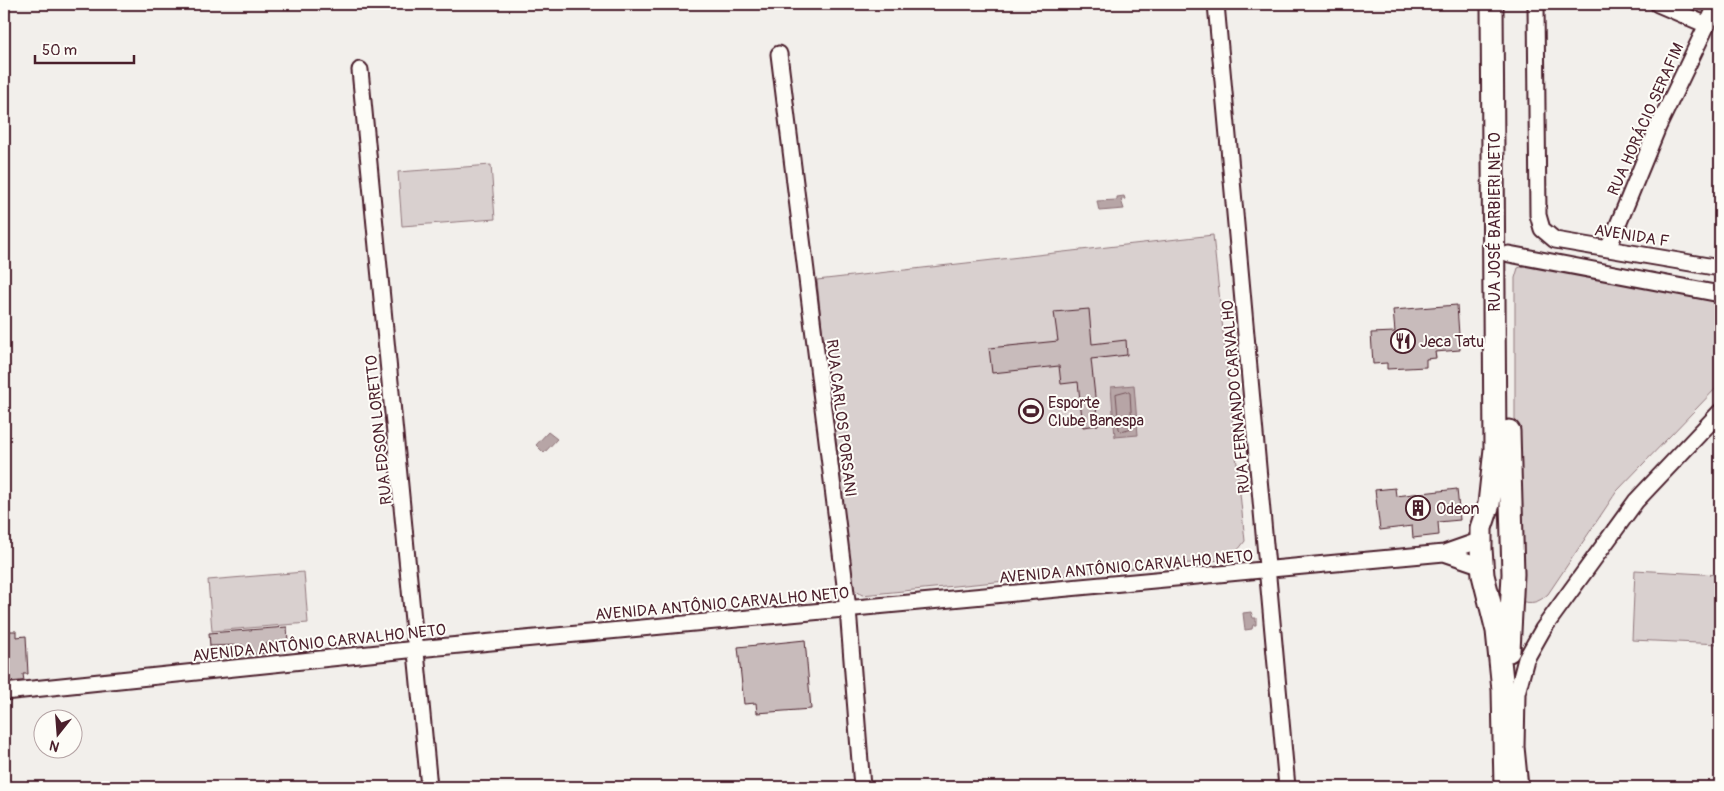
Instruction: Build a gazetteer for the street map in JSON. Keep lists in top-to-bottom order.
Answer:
{
  "streets": {
    "main road": ["RUA JOSÉ BARBIERI NETO"],
    "street": [
      "RUA HORÁCIO SERAFIM",
      "AVENIDA F",
      "RUA FERNANDO CARVALHO",
      "RUA CARLOS PORSANI",
      "RUA EDSON LORETTO",
      "AVENIDA ANTÔNIO CARVALHO NETO"
    ]
  },
  "crossings": [
    ["RUA HORÁCIO SERAFIM", "AVENIDA F"],
    ["RUA FERNANDO CARVALHO", "AVENIDA ANTÔNIO CARVALHO NETO"],
    ["RUA CARLOS PORSANI", "AVENIDA ANTÔNIO CARVALHO NETO"],
    ["RUA EDSON LORETTO", "AVENIDA ANTÔNIO CARVALHO NETO"]
  ],
  "places": {
    "restaurant": ["Jeca Tatu"],
    "sports": ["Esporte Clube Banespa"],
    "building": ["Odeon"]
  },
  "scale_bar": "50 m",
  "north": "bottom"
}
